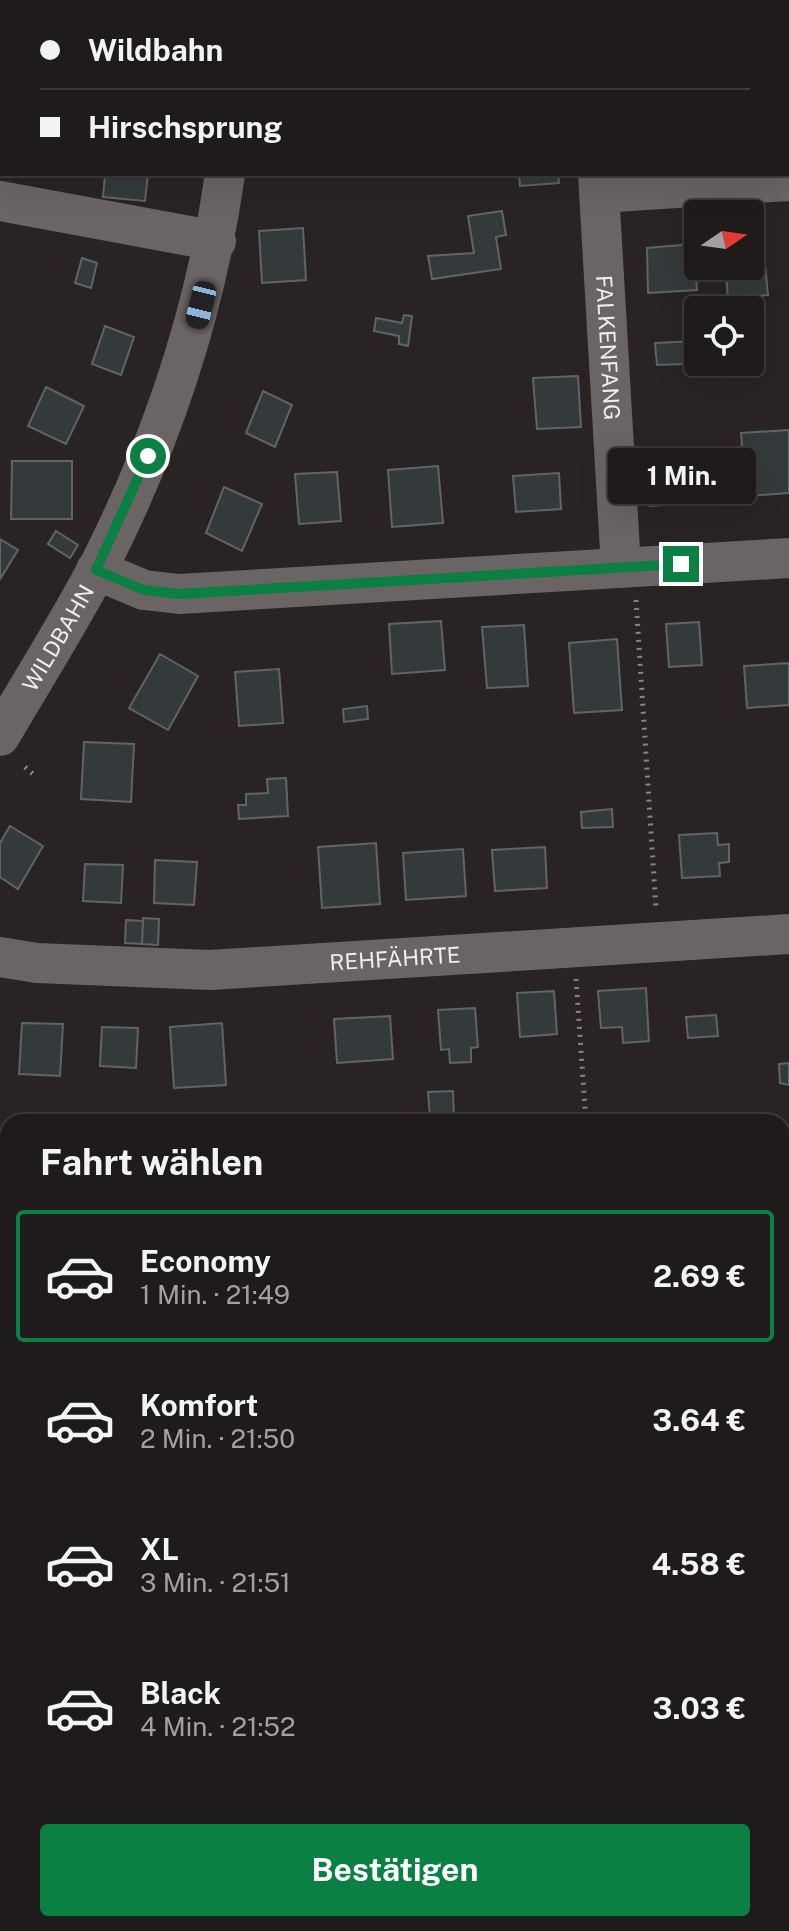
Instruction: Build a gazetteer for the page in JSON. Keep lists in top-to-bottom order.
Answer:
{
  "streets": {
    "street": ["FALKENFANG", "WILDBAHN", "REHFÄHRTE"]
  },
  "north": "right",
  "page": {
    "banner": ["Wildbahn", "Hirschsprung"],
    "bubble": "1 Min.",
    "heading": "Fahrt wählen",
    "list": [
      {
        "name": "Economy",
        "note": "1 Min. · 21:49",
        "value": "2.69 €"
      },
      {
        "name": "Komfort",
        "note": "2 Min. · 21:50",
        "value": "3.64 €"
      },
      {
        "name": "XL",
        "note": "3 Min. · 21:51",
        "value": "4.58 €"
      },
      {
        "name": "Black",
        "note": "4 Min. · 21:52",
        "value": "3.03 €"
      }
    ],
    "buttons": "Bestätigen"
  }
}
